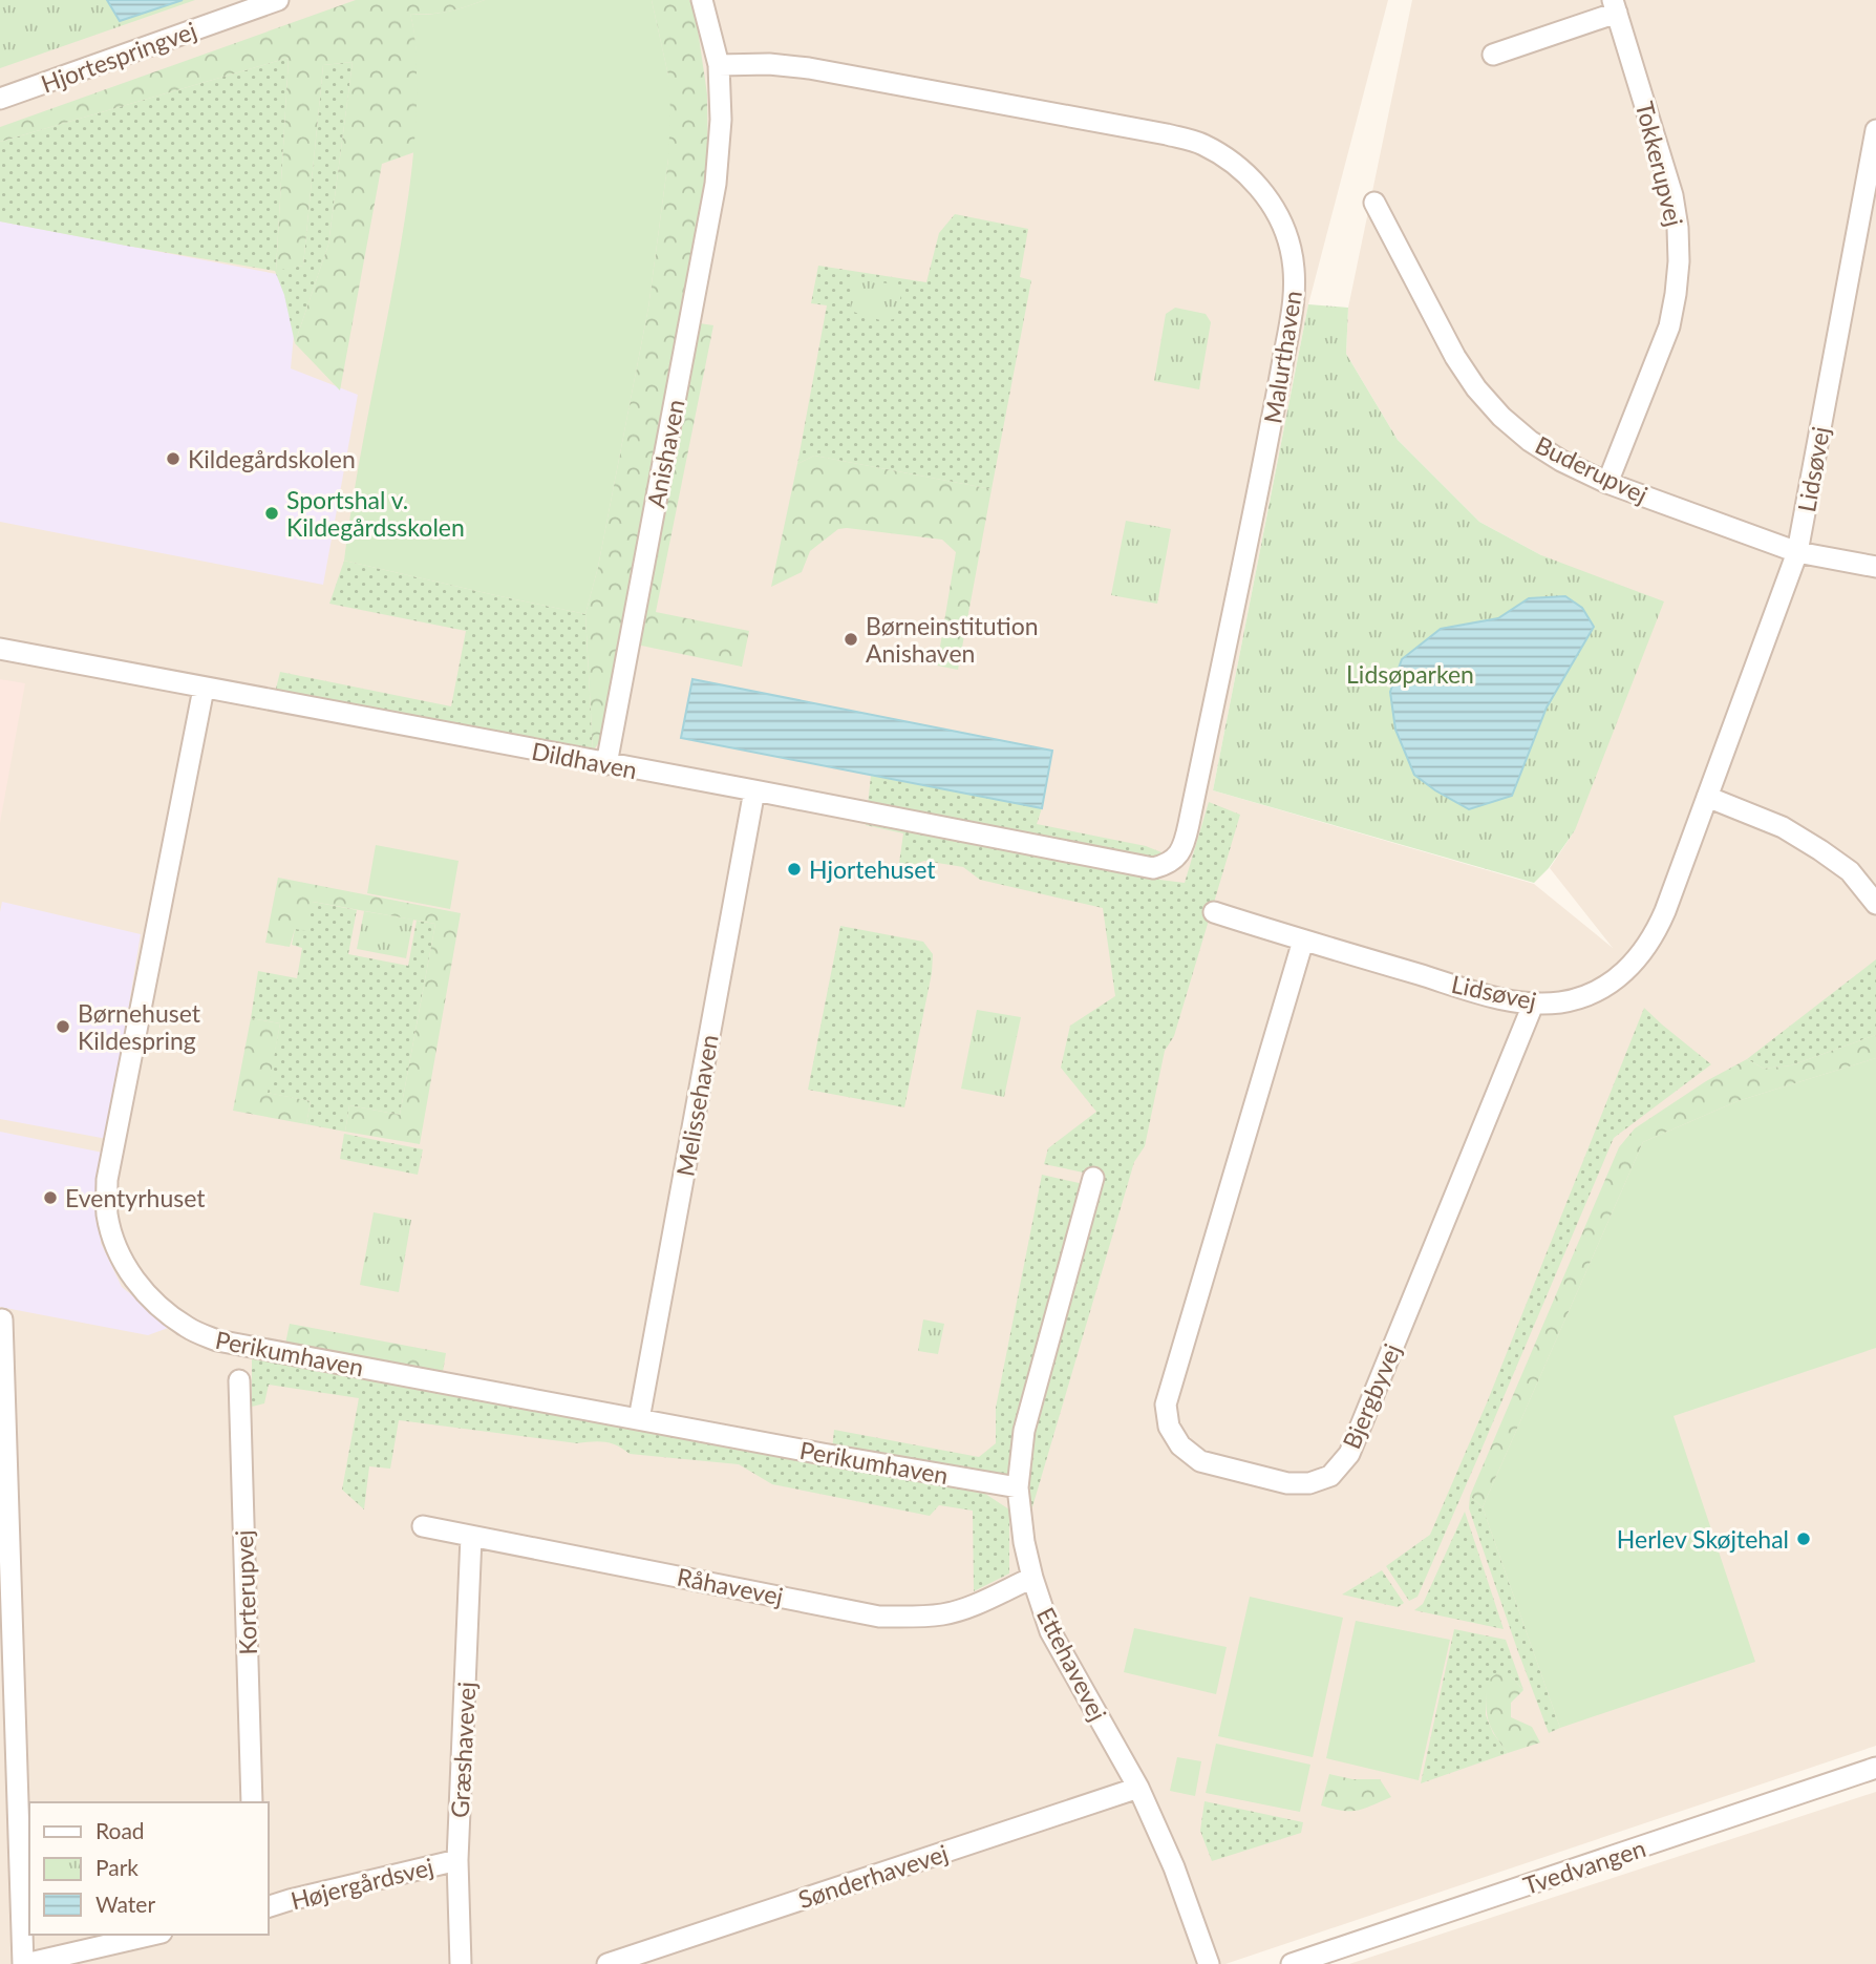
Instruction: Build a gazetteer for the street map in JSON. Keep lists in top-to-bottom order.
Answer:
{
  "streets": {
    "street": [
      "Hjortespringvej",
      "Tokkerupvej",
      "Malurthaven",
      "Anishaven",
      "Buderupvej",
      "Lidsøvej",
      "Dildhaven",
      "Melissehaven",
      "Perikumhaven",
      "Bjergbyvej",
      "Råhavevej",
      "Korterupvej",
      "Ettehavevej",
      "Græshavevej",
      "Tvedvangen",
      "Sønderhavevej",
      "Højergårdsvej"
    ]
  },
  "crossings": [
    ["Tokkerupvej", "Buderupvej"],
    ["Malurthaven", "Anishaven"],
    ["Malurthaven", "Dildhaven"],
    ["Anishaven", "Dildhaven"],
    ["Buderupvej", "Lidsøvej"],
    ["Lidsøvej", "Bjergbyvej"],
    ["Dildhaven", "Melissehaven"],
    ["Dildhaven", "Perikumhaven"],
    ["Melissehaven", "Perikumhaven"],
    ["Perikumhaven", "Ettehavevej"],
    ["Råhavevej", "Ettehavevej"],
    ["Råhavevej", "Græshavevej"],
    ["Ettehavevej", "Sønderhavevej"],
    ["Græshavevej", "Højergårdsvej"]
  ],
  "parks": ["Lidsøparken"],
  "places": [
    "Kildegårdskolen",
    "Sportshal v. Kildegårdsskolen",
    "Børneinstitution Anishaven",
    "Hjortehuset",
    "Børnehuset Kildespring",
    "Eventyrhuset",
    "Herlev Skøjtehal"
  ],
  "legend": ["Road", "Park", "Water"]
}
